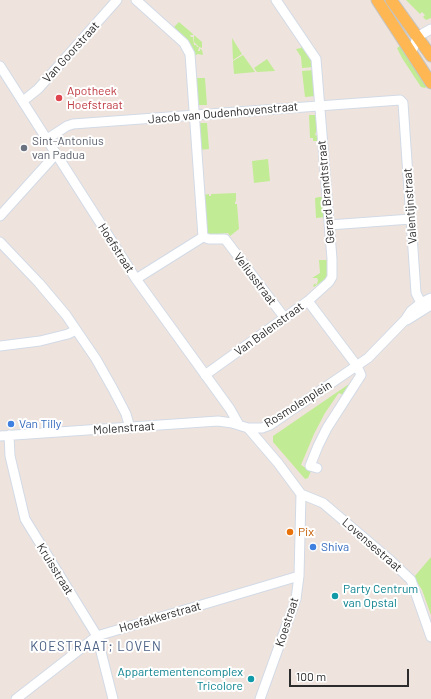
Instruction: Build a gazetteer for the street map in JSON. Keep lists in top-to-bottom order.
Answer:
{
  "streets": {
    "street": [
      "Van Goorstraat",
      "Jacob van Oudenhovenstraat",
      "Gerard Brandtstraat",
      "Valentijnstraat",
      "Hoefstraat",
      "Veliusstraat",
      "Van Balenstraat",
      "Rosmolenplein",
      "Molenstraat",
      "Lovensestraat",
      "Kruisstraat",
      "Hoefakkerstraat",
      "Koestraat"
    ]
  },
  "crossings": [
    ["Van Goorstraat", "Hoefstraat"],
    ["Jacob van Oudenhovenstraat", "Gerard Brandtstraat"],
    ["Jacob van Oudenhovenstraat", "Valentijnstraat"],
    ["Jacob van Oudenhovenstraat", "Hoefstraat"],
    ["Gerard Brandtstraat", "Van Balenstraat"],
    ["Valentijnstraat", "Rosmolenplein"],
    ["Hoefstraat", "Van Balenstraat"],
    ["Hoefstraat", "Rosmolenplein"],
    ["Hoefstraat", "Molenstraat"],
    ["Veliusstraat", "Van Balenstraat"],
    ["Rosmolenplein", "Molenstraat"],
    ["Rosmolenplein", "Lovensestraat"],
    ["Rosmolenplein", "Koestraat"],
    ["Molenstraat", "Kruisstraat"],
    ["Lovensestraat", "Koestraat"],
    ["Kruisstraat", "Hoefakkerstraat"],
    ["Hoefakkerstraat", "Koestraat"]
  ],
  "districts": ["KOESTRAAT; LOVEN"],
  "places": [
    "Apotheek Hoefstraat",
    "Sint-Antonius van Padua",
    "Van Tilly",
    "Pix",
    "Shiva",
    "Party Centrum van Opstal",
    "Appartementencomplex Tricolore"
  ],
  "scale_bar": "100 m"
}
